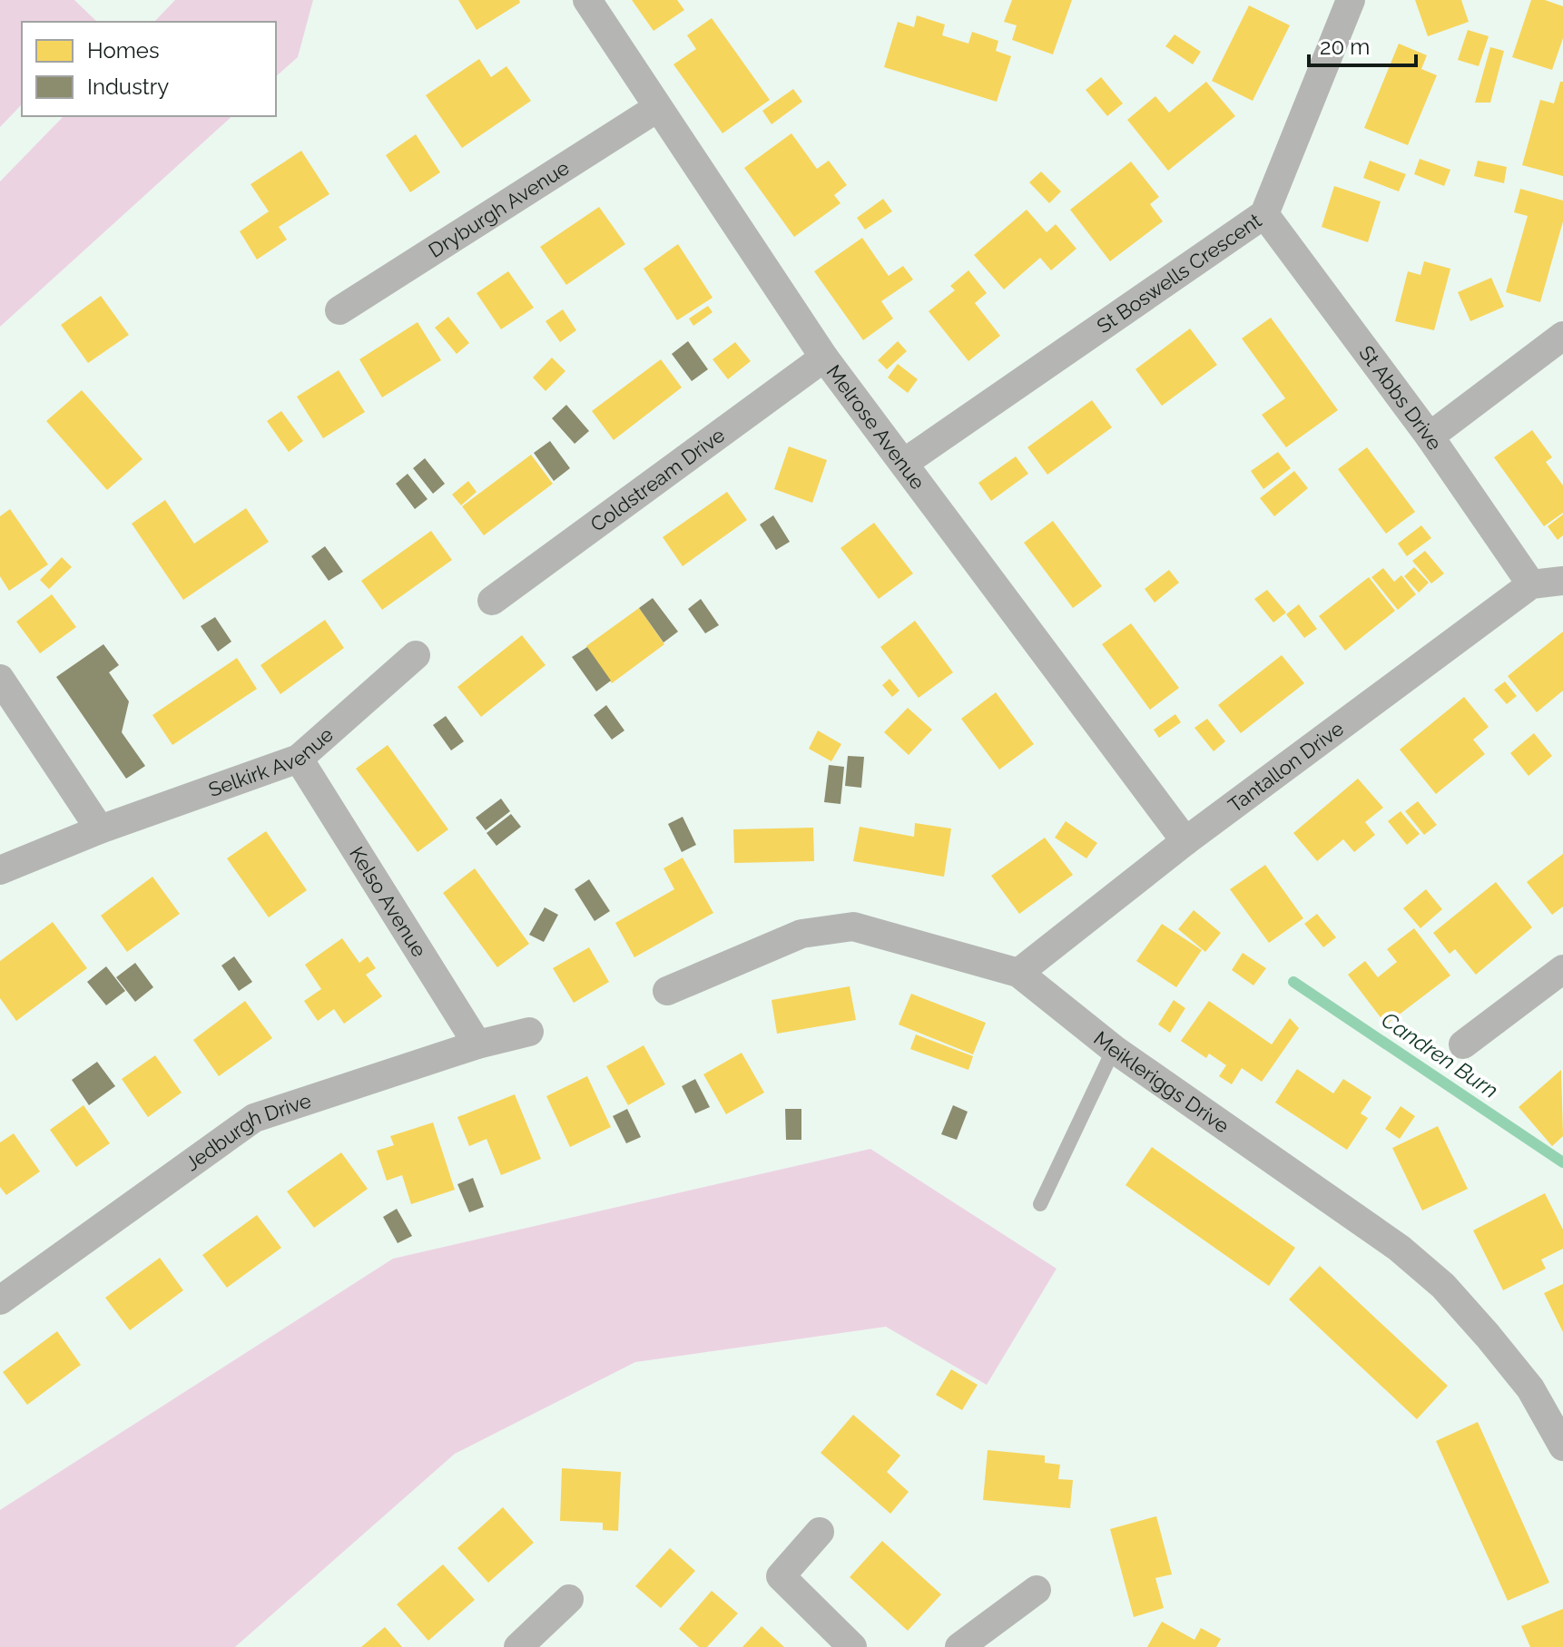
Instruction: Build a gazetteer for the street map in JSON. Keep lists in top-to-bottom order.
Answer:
{
  "streets": {
    "street": [
      "Dryburgh Avenue",
      "St Boswells Crescent",
      "St Abbs Drive",
      "Melrose Avenue",
      "Coldstream Drive",
      "Selkirk Avenue",
      "Tantallon Drive",
      "Kelso Avenue",
      "Meikleriggs Drive",
      "Jedburgh Drive"
    ]
  },
  "crossings": [
    ["Dryburgh Avenue", "Melrose Avenue"],
    ["St Boswells Crescent", "St Abbs Drive"],
    ["St Boswells Crescent", "Melrose Avenue"],
    ["St Abbs Drive", "Tantallon Drive"],
    ["Melrose Avenue", "Coldstream Drive"],
    ["Melrose Avenue", "Tantallon Drive"],
    ["Selkirk Avenue", "Kelso Avenue"],
    ["Tantallon Drive", "Meikleriggs Drive"],
    ["Kelso Avenue", "Jedburgh Drive"]
  ],
  "water": ["Candren Burn"],
  "legend": ["Homes", "Industry"],
  "scale_bar": "20 m"
}
